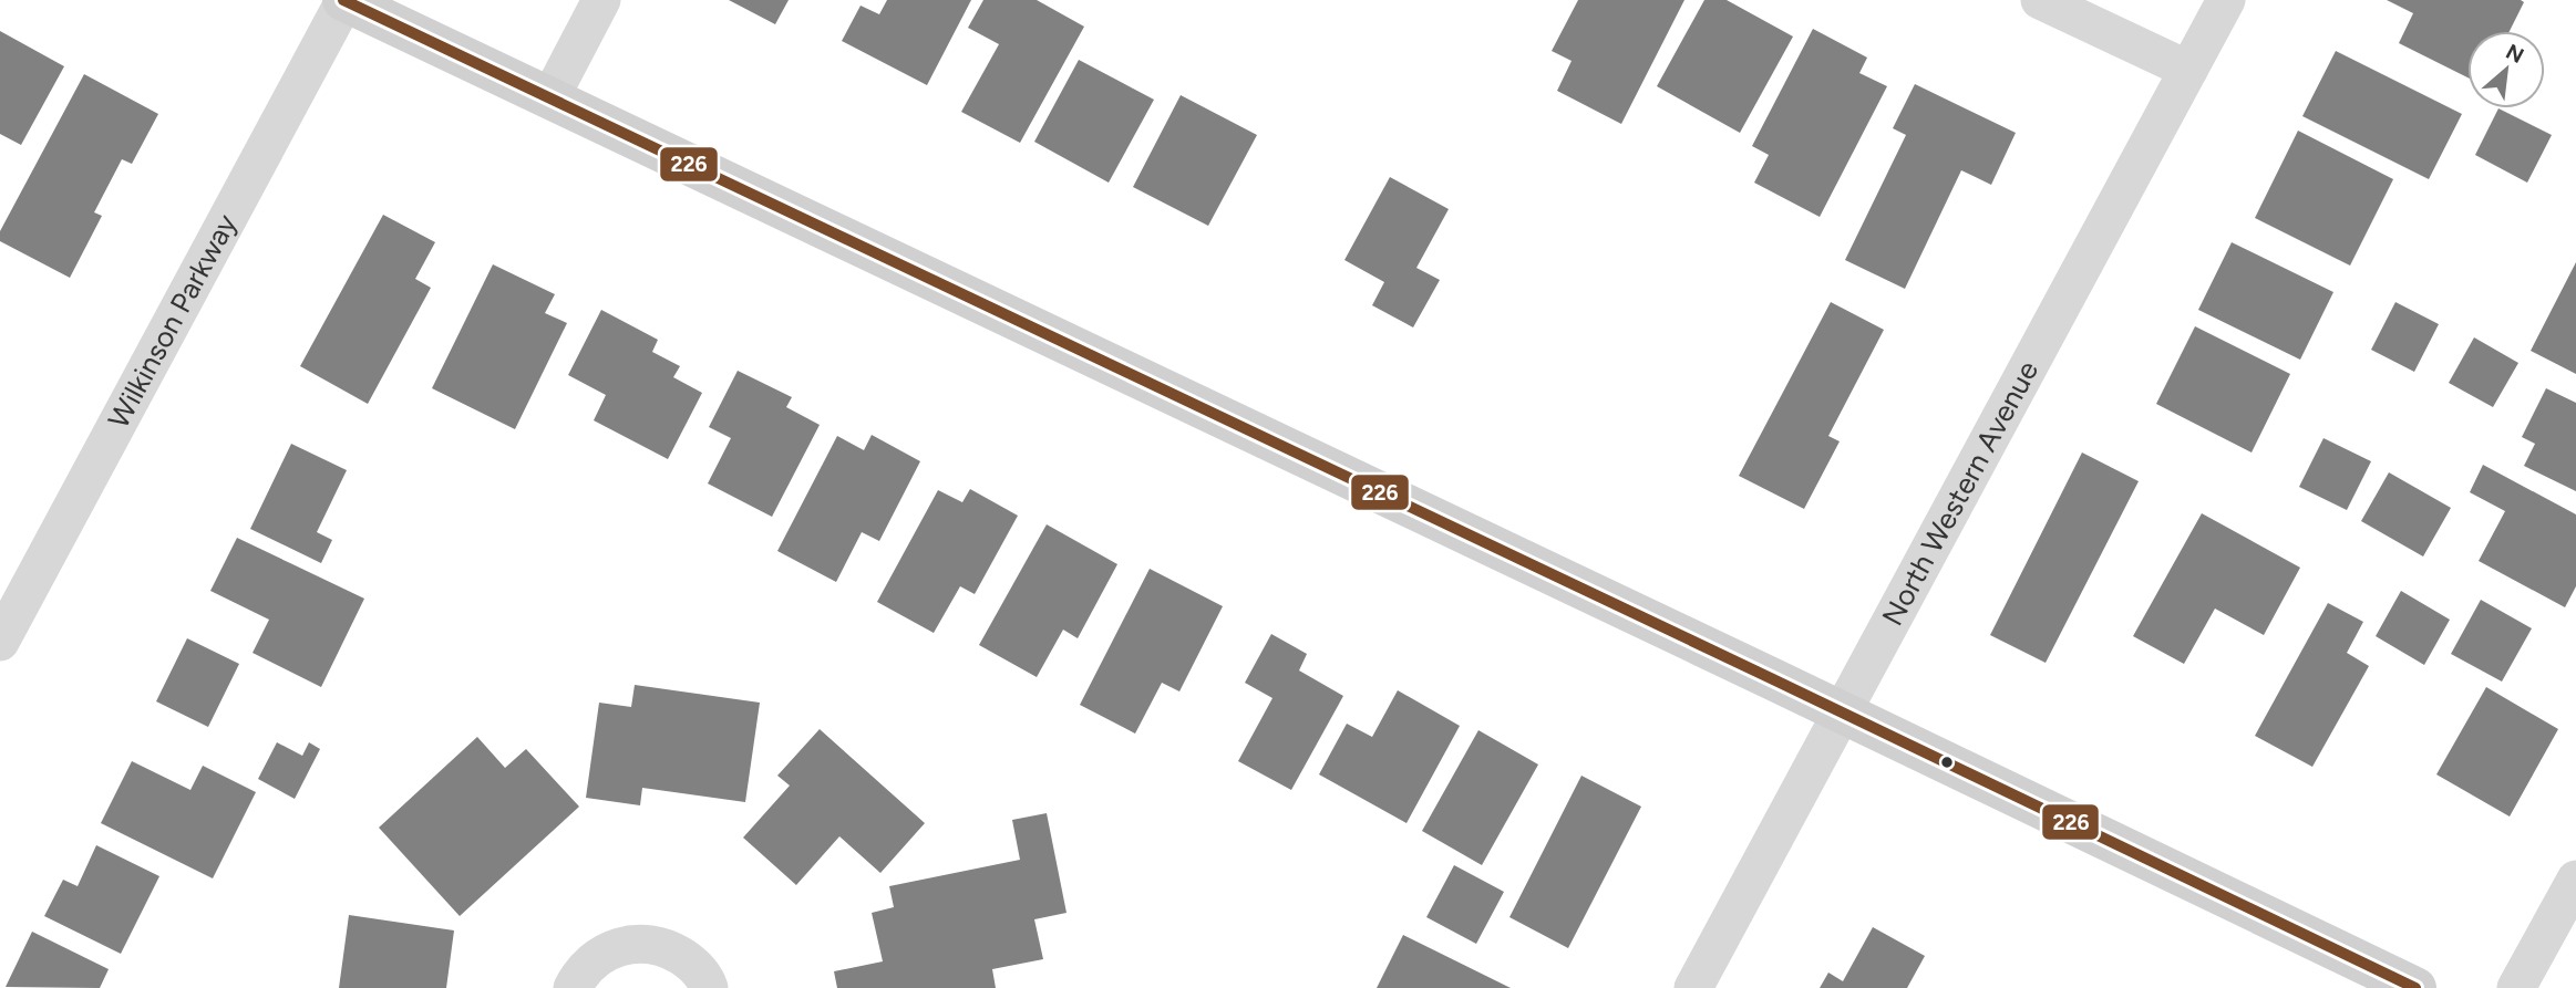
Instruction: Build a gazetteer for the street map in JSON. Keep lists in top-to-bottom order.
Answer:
{
  "streets": {
    "street": ["Wilkinson Parkway", "North Western Avenue"]
  },
  "lines": ["transit line 226"],
  "north": "top right"
}
